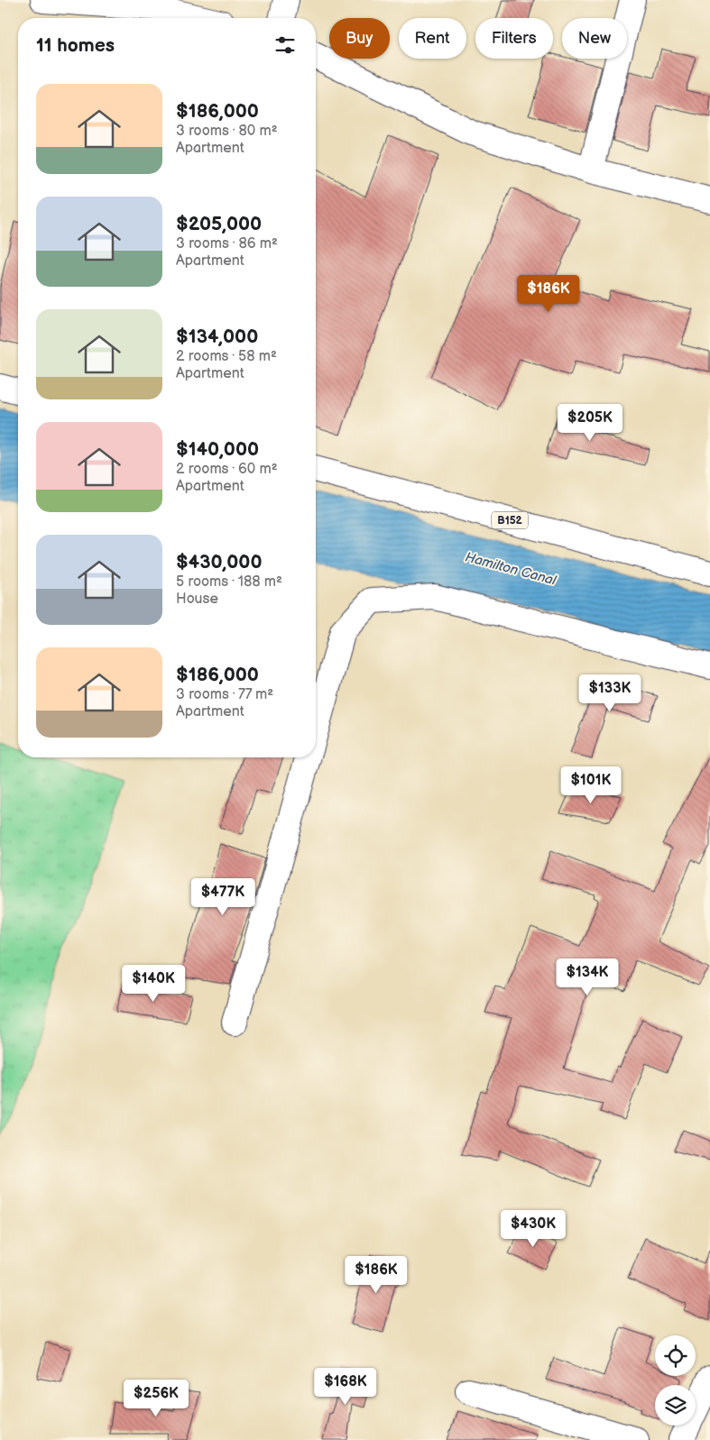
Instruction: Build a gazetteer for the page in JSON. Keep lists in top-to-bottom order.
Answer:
{
  "streets": {
    "street": ["B152"]
  },
  "water": ["Hamilton Canal"],
  "page": {
    "chip": [
      "Buy",
      "Rent",
      "Filters",
      "New"
    ],
    "heading": "11 homes",
    "list": [
      {
        "name": "$186,000",
        "note": "3 rooms · 80 m² · Apartment"
      },
      {
        "name": "$205,000",
        "note": "3 rooms · 86 m² · Apartment"
      },
      {
        "name": "$134,000",
        "note": "2 rooms · 58 m² · Apartment"
      },
      {
        "name": "$140,000",
        "note": "2 rooms · 60 m² · Apartment"
      },
      {
        "name": "$430,000",
        "note": "5 rooms · 188 m² · House"
      },
      {
        "name": "$186,000",
        "note": "3 rooms · 77 m² · Apartment"
      }
    ],
    "price": [
      "$186K",
      "$205K",
      "$133K",
      "$101K",
      "$477K",
      "$134K",
      "$140K",
      "$430K",
      "$186K",
      "$168K",
      "$256K"
    ]
  }
}
